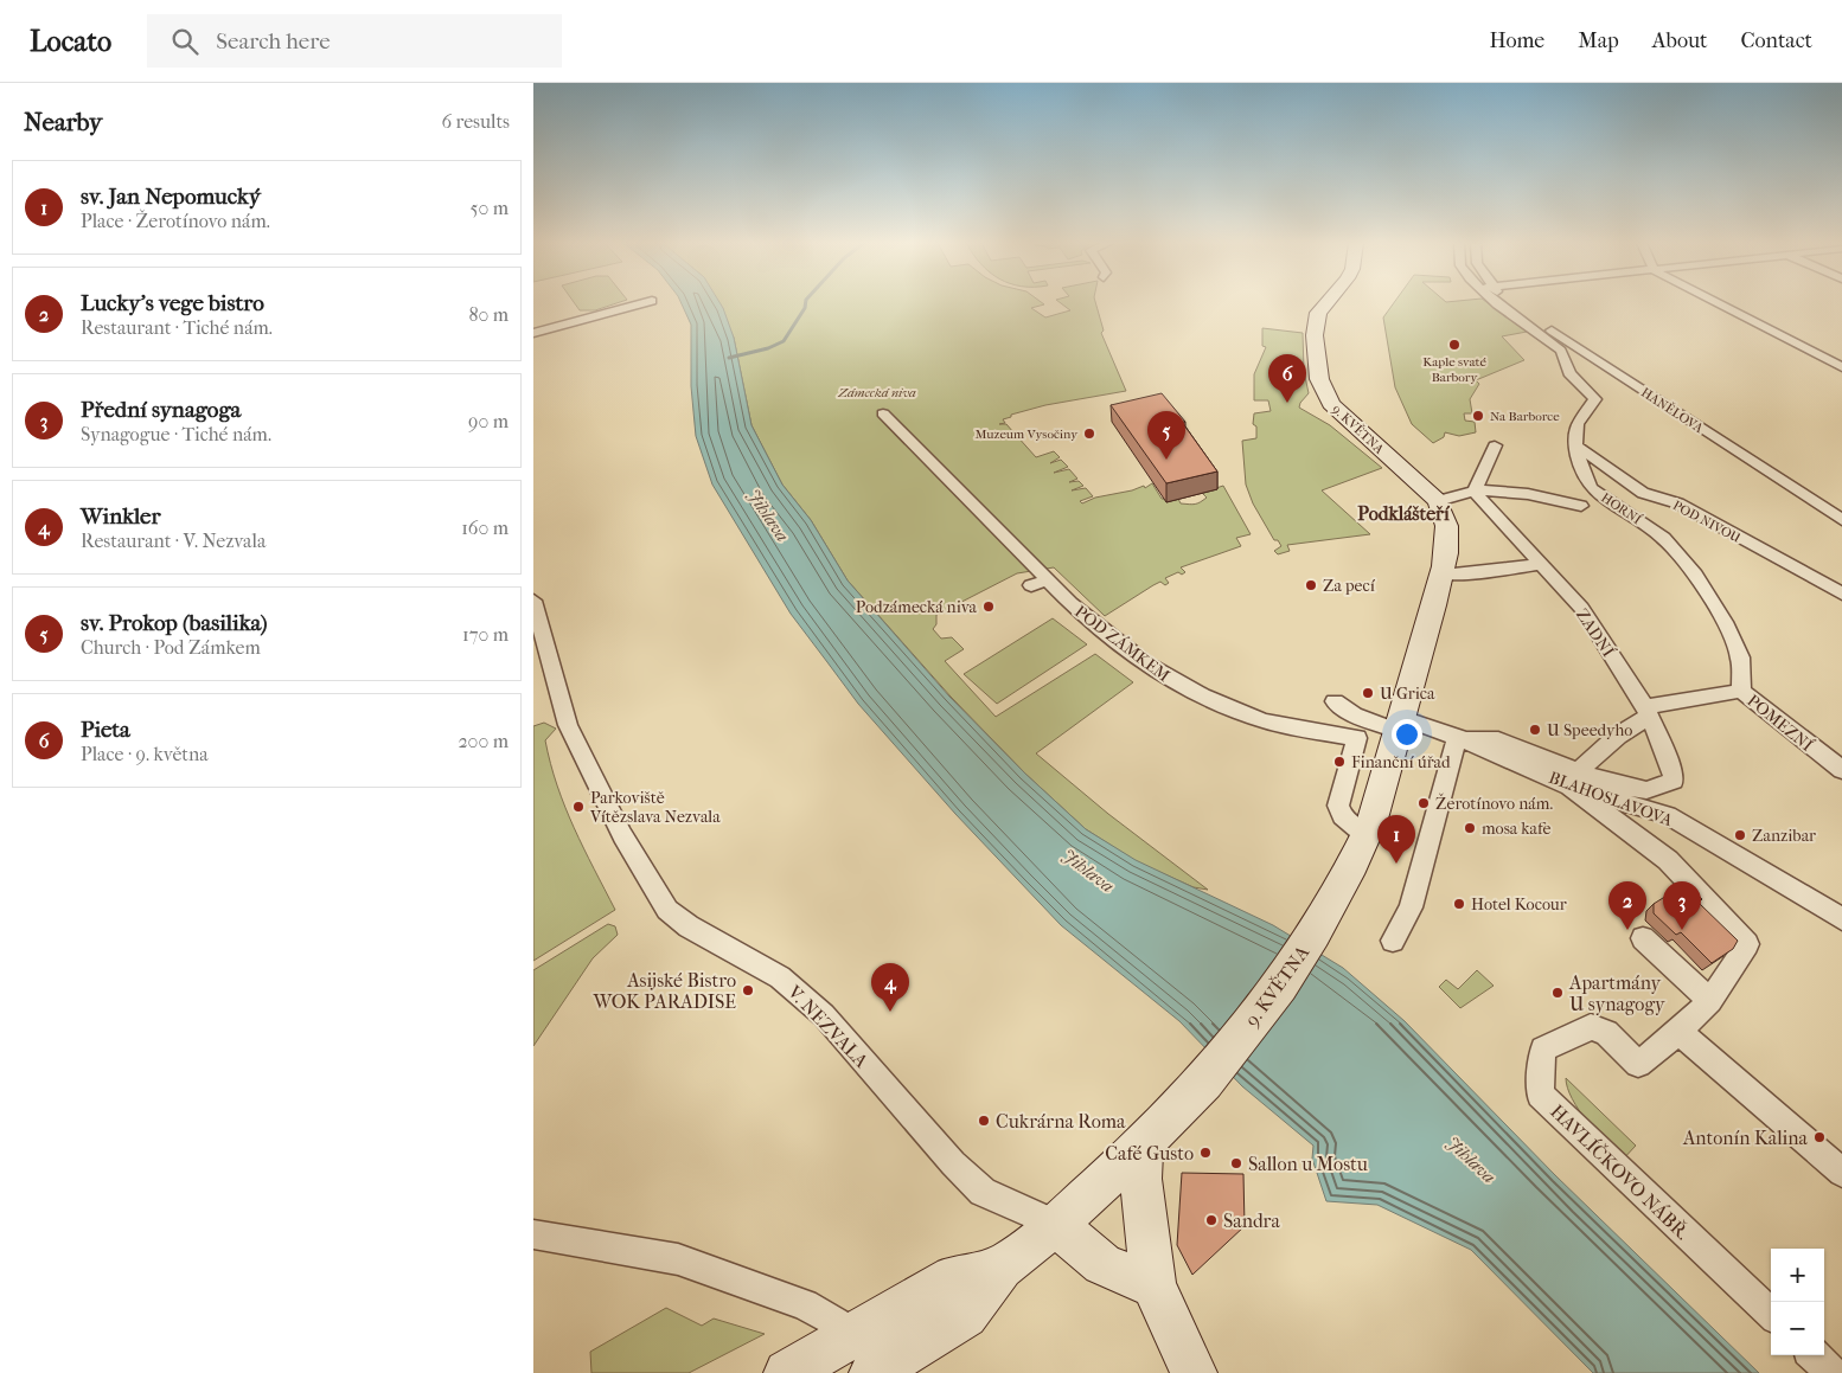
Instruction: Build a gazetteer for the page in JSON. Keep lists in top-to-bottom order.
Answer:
{
  "streets": {
    "main road": ["9. KVĚTNA"],
    "street": [
      "HANĚLOVA",
      "HORNÍ",
      "POD NIVOU",
      "ZADNÍ",
      "POD ZÁMKEM",
      "POMEZNÍ",
      "BLAHOSLAVOVA",
      "V. NEZVALA",
      "HAVLÍČKOVO NÁBŘ."
    ]
  },
  "crossings": [
    ["9. KVĚTNA", "HORNÍ"],
    ["9. KVĚTNA", "V. NEZVALA"],
    ["HORNÍ", "POD NIVOU"],
    ["HORNÍ", "ZADNÍ"],
    ["HORNÍ", "POMEZNÍ"],
    ["ZADNÍ", "POMEZNÍ"],
    ["ZADNÍ", "BLAHOSLAVOVA"],
    ["POD ZÁMKEM", "BLAHOSLAVOVA"]
  ],
  "districts": ["Podklášteří"],
  "water": ["Jihlava"],
  "parks": ["Zámecká niva"],
  "places": [
    "Kaple svaté Barbory",
    "Na Barborce",
    "Muzeum Vysočiny",
    "Za pecí",
    "Podzámecká niva",
    "U Grica",
    "U Speedyho",
    "Finanční úřad",
    "Žerotínovo nám.",
    "Parkoviště Vítězslava Nezvala",
    "mosa kafe",
    "Zanzibar",
    "Hotel Kocour",
    "Asijské Bistro WOK PARADISE",
    "Apartmány U synagogy",
    "Cukrárna Roma",
    "Antonín Kalina",
    "Café Gusto",
    "Sallon u Mostu",
    "Sandra"
  ],
  "page": {
    "header": "Locato",
    "search": "Search here",
    "nav": [
      "Home",
      "Map",
      "About",
      "Contact"
    ],
    "heading": ["Nearby", "6 results"],
    "list": [
      {
        "mark": "1",
        "name": "sv. Jan Nepomucký",
        "note": "Place · Žerotínovo nám.",
        "value": "50 m"
      },
      {
        "mark": "2",
        "name": "Lucky's vege bistro",
        "note": "Restaurant · Tiché nám.",
        "value": "80 m"
      },
      {
        "mark": "3",
        "name": "Přední synagoga",
        "note": "Synagogue · Tiché nám.",
        "value": "90 m"
      },
      {
        "mark": "4",
        "name": "Winkler",
        "note": "Restaurant · V. Nezvala",
        "value": "160 m"
      },
      {
        "mark": "5",
        "name": "sv. Prokop (basilika)",
        "note": "Church · Pod Zámkem",
        "value": "170 m"
      },
      {
        "mark": "6",
        "name": "Pieta",
        "note": "Place · 9. května",
        "value": "200 m"
      }
    ],
    "pins": [
      "6",
      "5",
      "1",
      "2",
      "3",
      "4"
    ],
    "map_buttons": ["+", "−"]
  }
}
